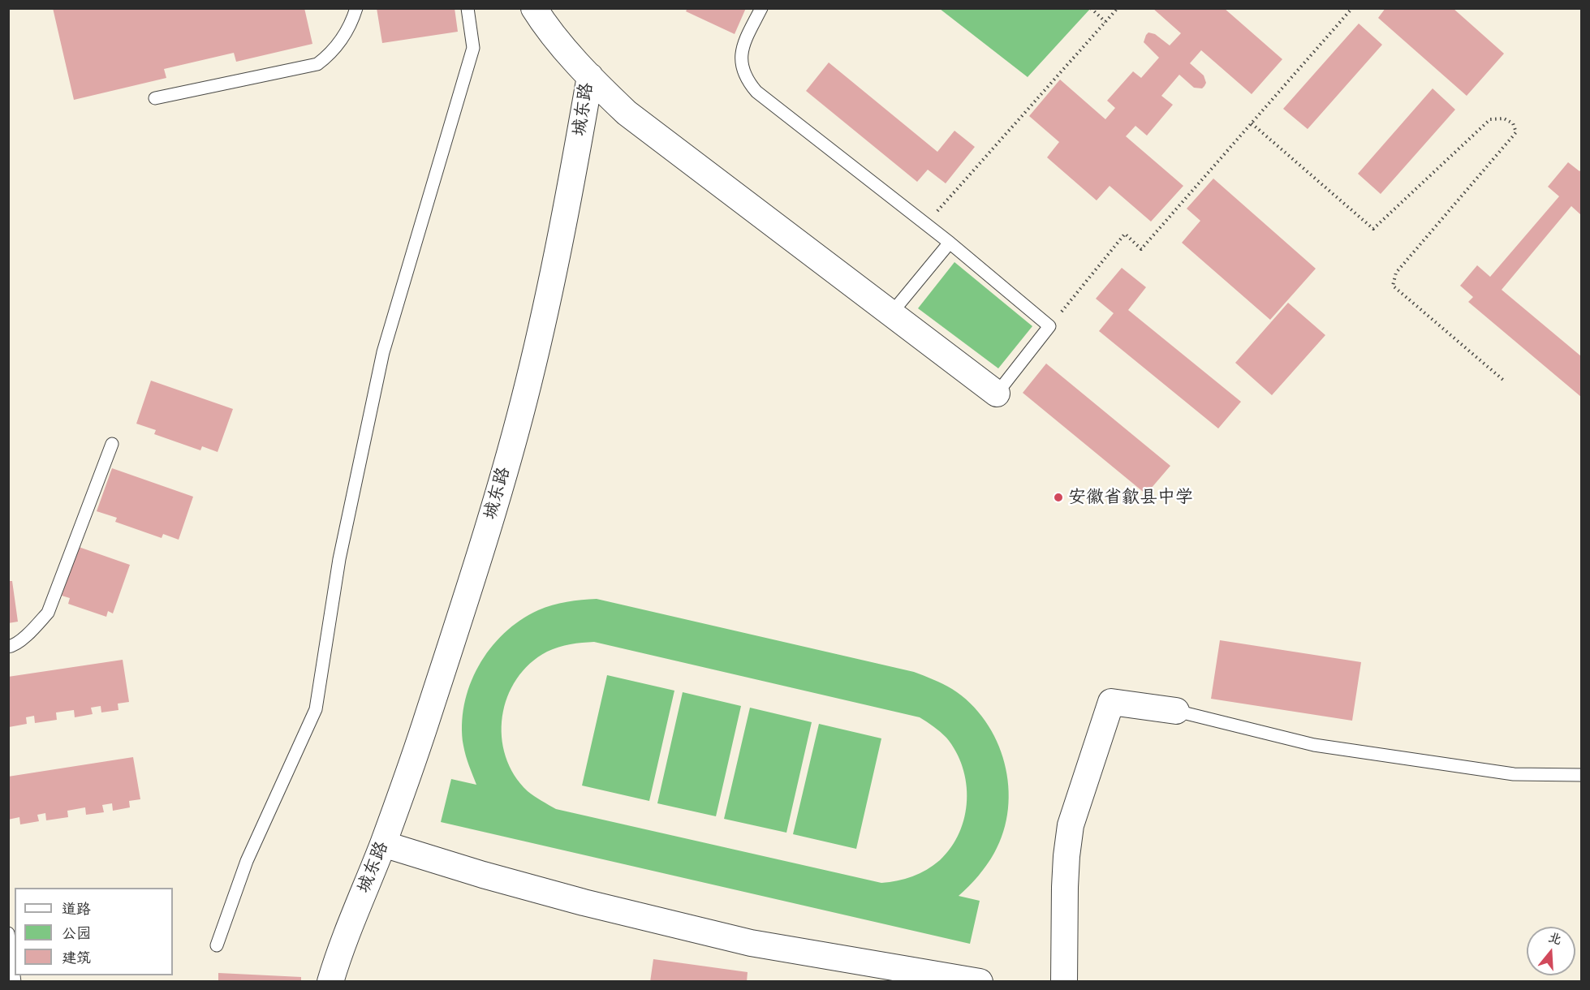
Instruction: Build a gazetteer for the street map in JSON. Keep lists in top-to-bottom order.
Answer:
{
  "streets": {
    "street": ["城东路"]
  },
  "places": ["安徽省歙县中学"],
  "legend": ["道路", "公园", "建筑"],
  "north": "top"
}
